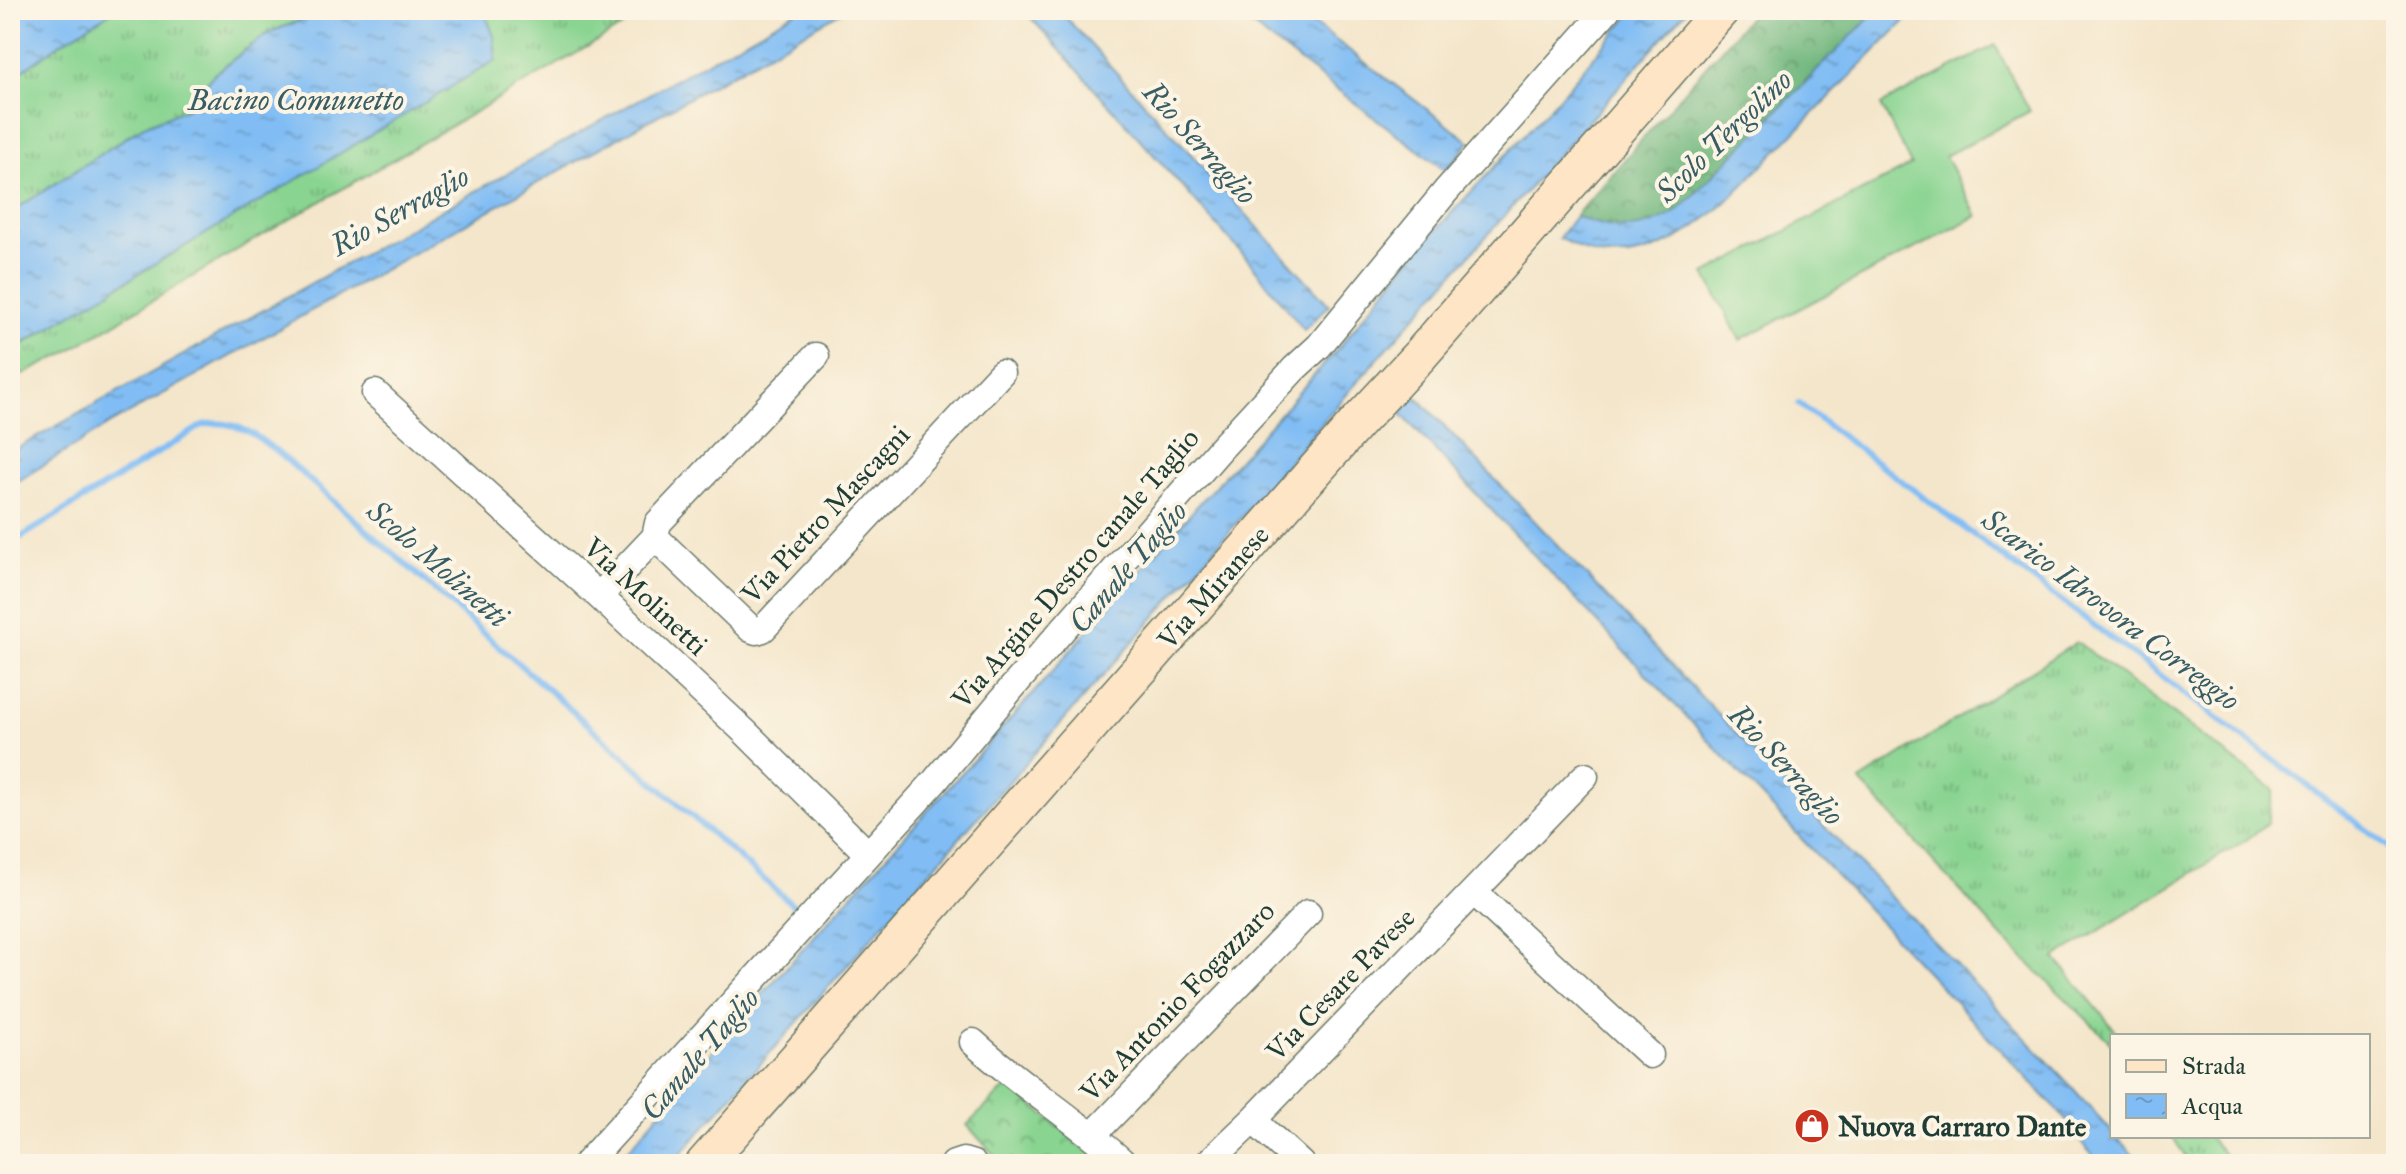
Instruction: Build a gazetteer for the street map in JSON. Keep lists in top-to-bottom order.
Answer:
{
  "streets": {
    "main road": ["Via Miranese"],
    "street": [
      "Via Pietro Mascagni",
      "Via Argine Destro canale Taglio",
      "Via Molinetti",
      "Via Cesare Pavese",
      "Via Antonio Fogazzaro"
    ]
  },
  "crossings": [
    ["Via Argine Destro canale Taglio", "Via Molinetti"]
  ],
  "water": [
    "Bacino Comunetto",
    "Scolo Tergolino",
    "Rio Serraglio",
    "Scolo Molinetti",
    "Canale Taglio",
    "Scarico Idrovora Correggio"
  ],
  "places": {
    "shop": ["Nuova Carraro Dante"]
  },
  "legend": ["Strada", "Acqua"]
}
